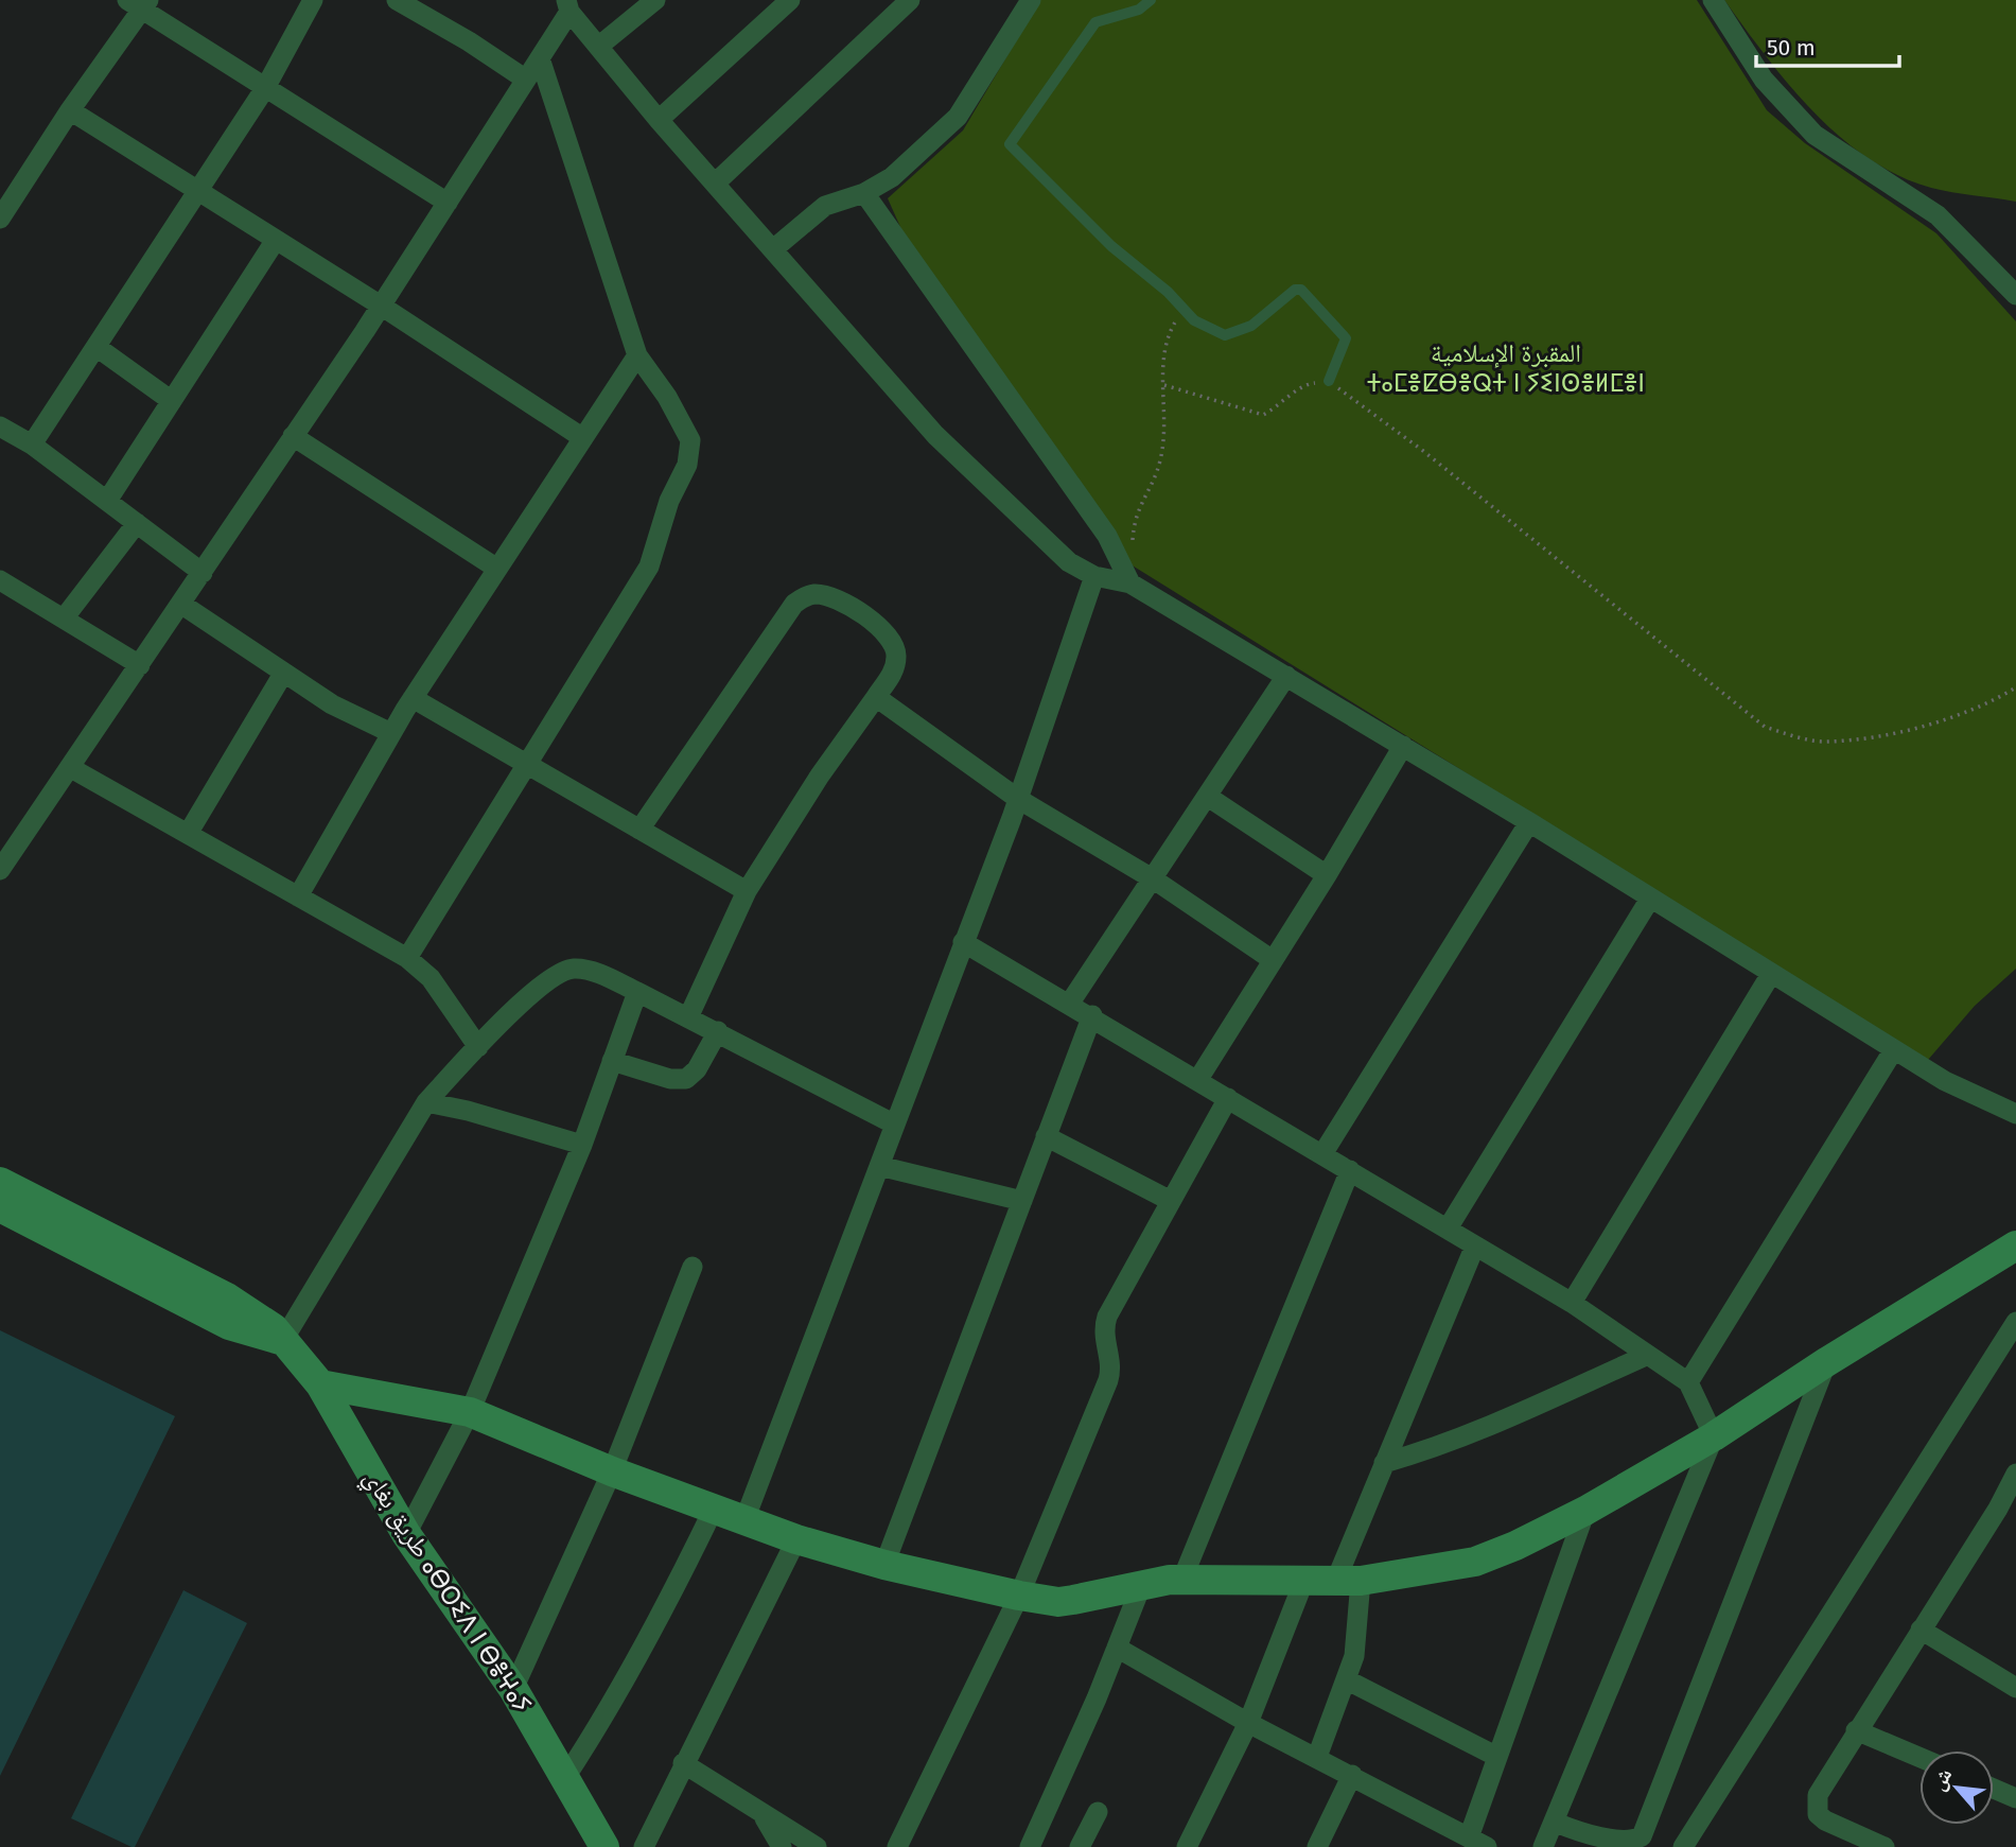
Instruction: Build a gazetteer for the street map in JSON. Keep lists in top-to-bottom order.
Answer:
{
  "streets": {
    "street": ["طريق بغاي ⴰⴱⵔⵉⴷ ⵏ ⴱⴻⵖⴰⵢ"]
  },
  "parks": ["المقبرة الإسلامية ⵜⴰⵎⴻⵇⴱⴻⵕⵜ ⵏ ⵢⵉⵏⵙⴻⵍⵎⴻⵏ"],
  "scale_bar": "50 m",
  "north": "top left"
}
